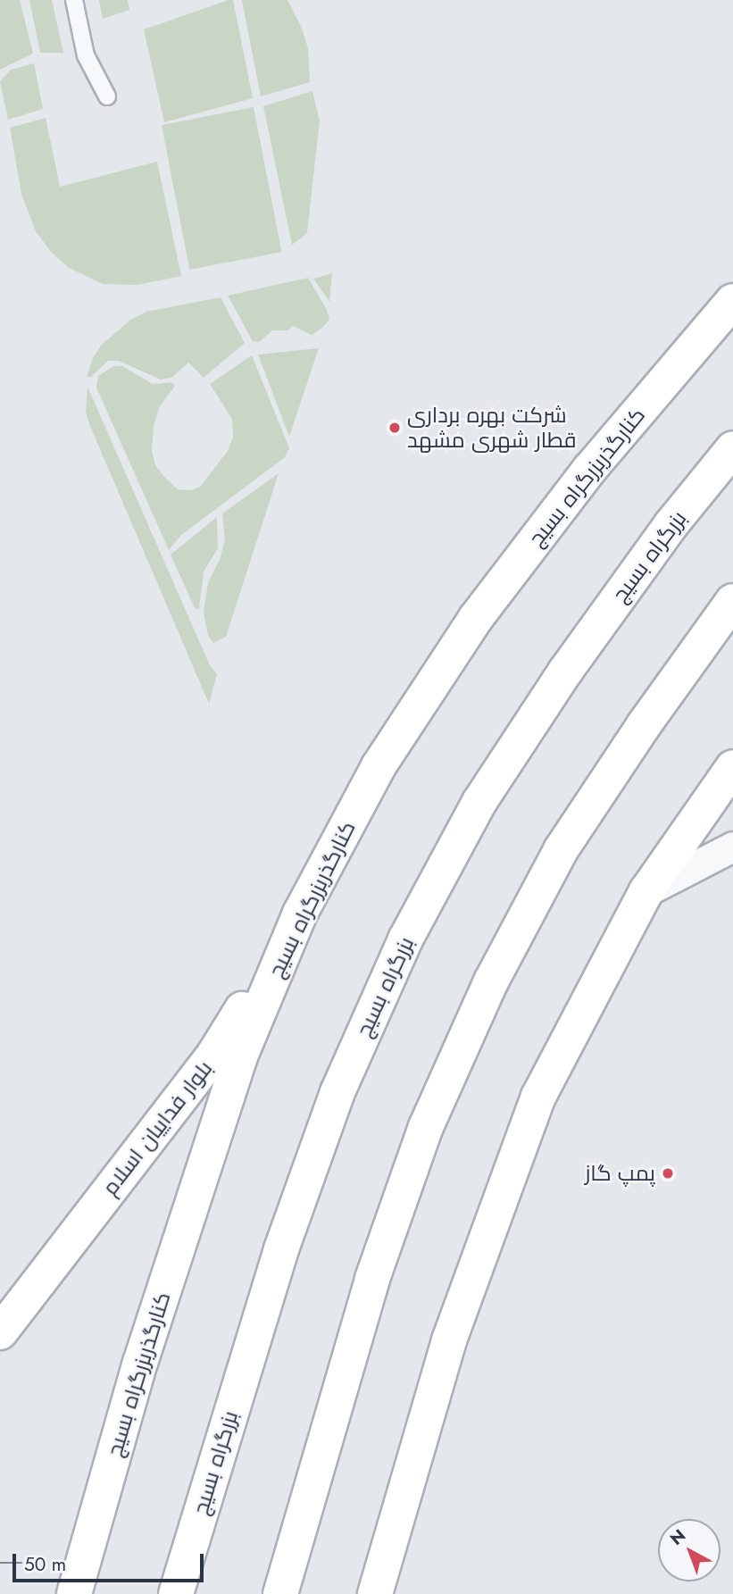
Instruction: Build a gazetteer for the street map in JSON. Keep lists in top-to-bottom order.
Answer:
{
  "streets": {
    "main road": ["کنارگذربزرگراه بسیج", "بزرگراه بسیج", "بلوار فداییان اسلام"]
  },
  "crossings": [
    ["کنارگذربزرگراه بسیج", "بلوار فداییان اسلام"]
  ],
  "places": ["شرکت بهره برداری قطار شهری مشهد", "پمپ گاز"],
  "scale_bar": "50 m",
  "north": "top left"
}
